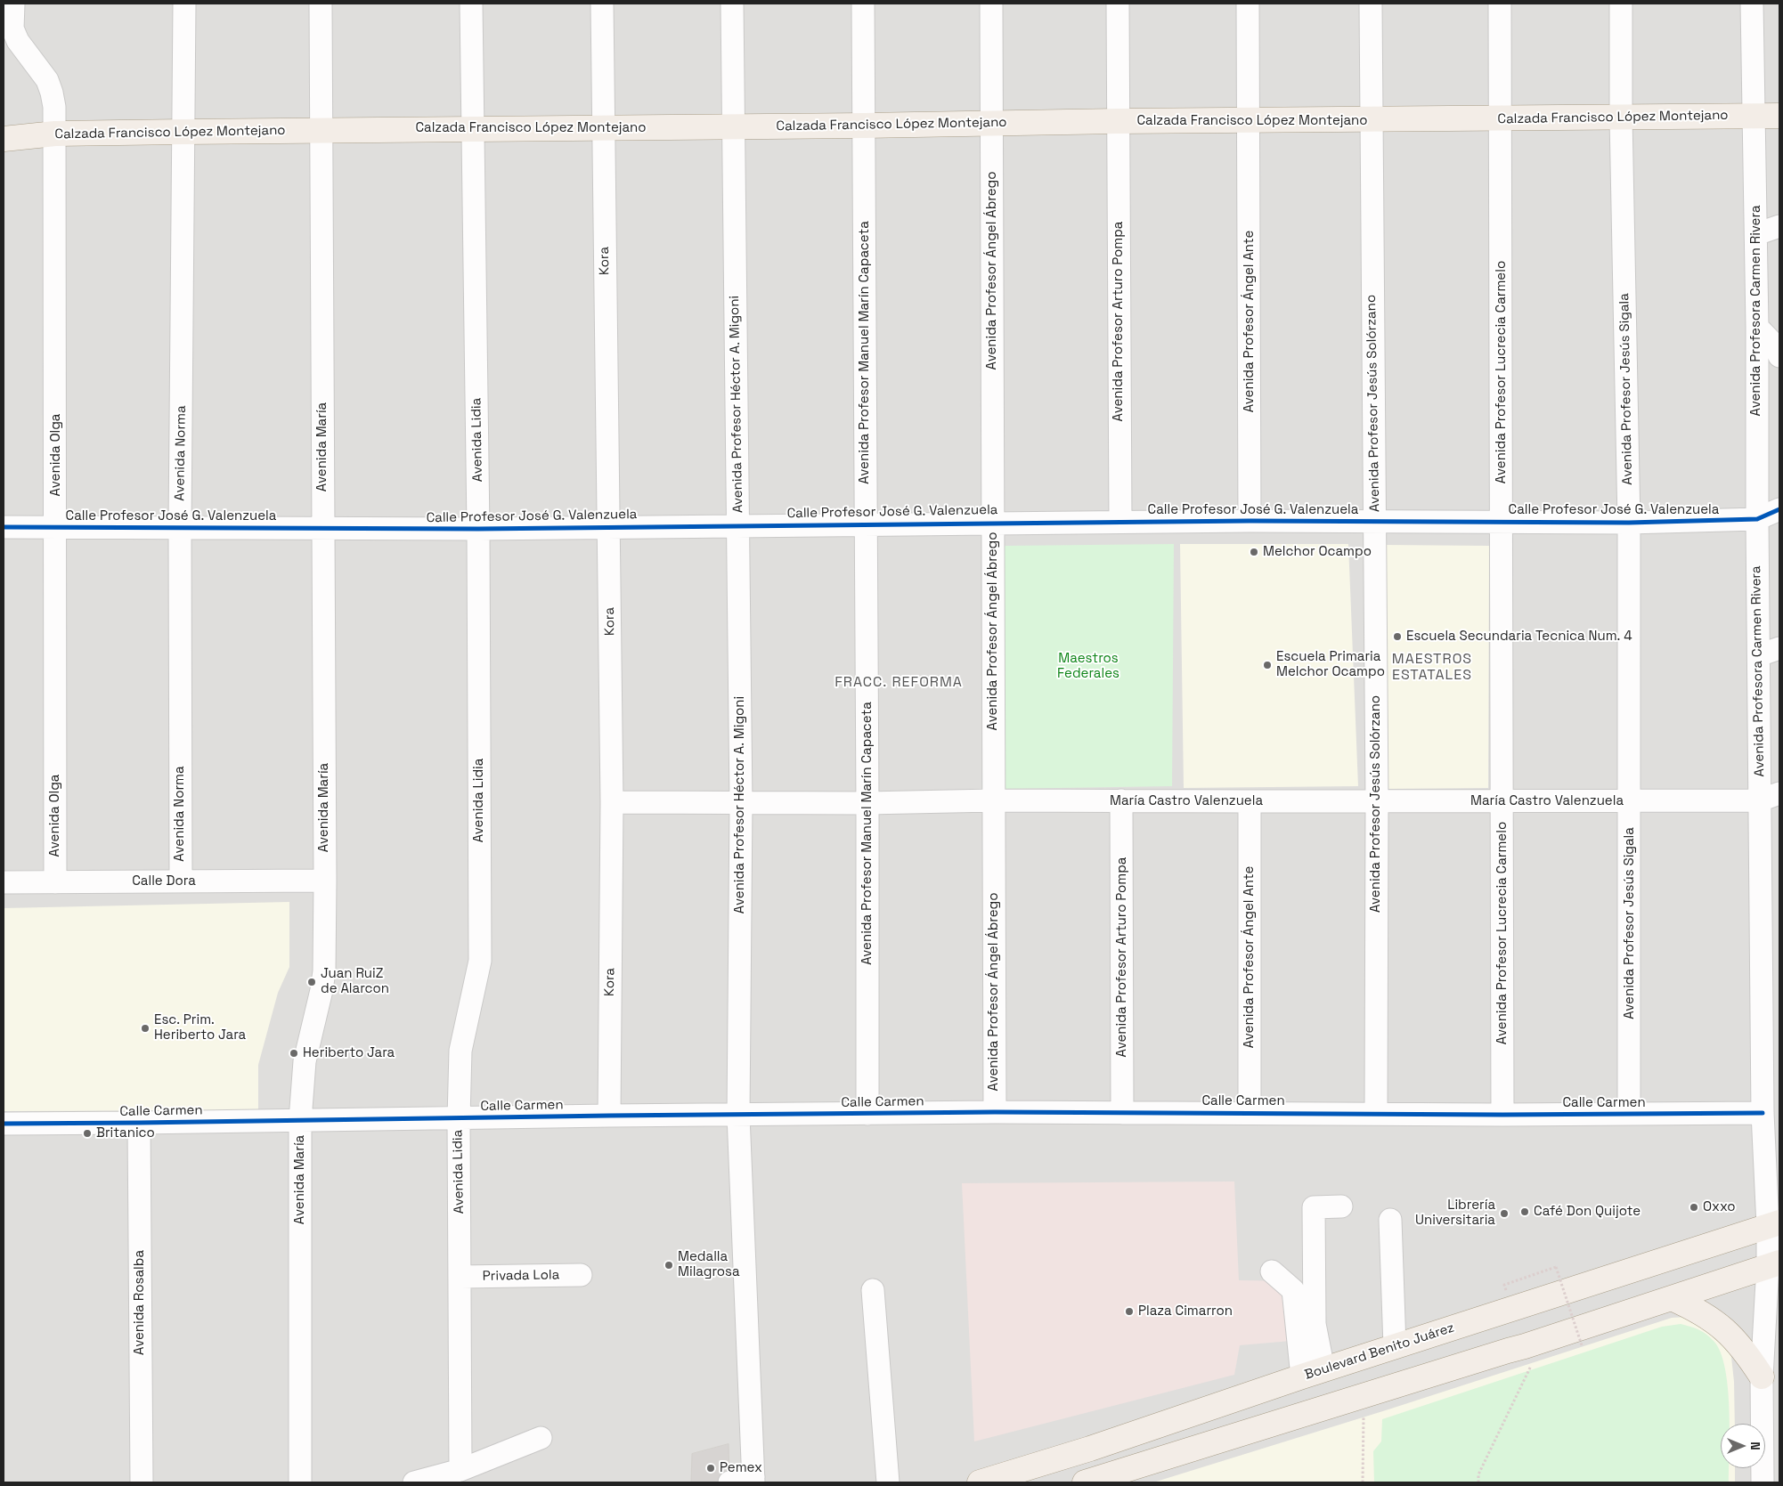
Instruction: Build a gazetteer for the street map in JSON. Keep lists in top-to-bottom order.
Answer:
{
  "streets": {
    "main road": ["Calzada Francisco López Montejano", "Boulevard Benito Juárez"],
    "street": [
      "Kora",
      "Avenida Profesor Ángel Ábrego",
      "Avenida Profesora Carmen Rivera",
      "Avenida Profesor Arturo Pompa",
      "Avenida Profesor Ángel Ante",
      "Avenida Profesor Manuel Marín Capaceta",
      "Avenida Profesor Lucrecia Carmelo",
      "Avenida Profesor Jesús Sigala",
      "Avenida Profesor Jesús Solórzano",
      "Avenida Profesor Héctor A. Migoni",
      "Avenida Lidia",
      "Avenida María",
      "Avenida Norma",
      "Avenida Olga",
      "Calle Profesor José G. Valenzuela",
      "María Castro Valenzuela",
      "Calle Dora",
      "Calle Carmen",
      "Privada Lola",
      "Avenida Rosalba"
    ]
  },
  "crossings": [
    ["Calzada Francisco López Montejano", "Kora"],
    ["Calzada Francisco López Montejano", "Avenida Profesor Ángel Ábrego"],
    ["Calzada Francisco López Montejano", "Avenida Profesora Carmen Rivera"],
    ["Calzada Francisco López Montejano", "Avenida Profesor Arturo Pompa"],
    ["Calzada Francisco López Montejano", "Avenida Profesor Ángel Ante"],
    ["Calzada Francisco López Montejano", "Avenida Profesor Manuel Marín Capaceta"],
    ["Calzada Francisco López Montejano", "Avenida Profesor Lucrecia Carmelo"],
    ["Calzada Francisco López Montejano", "Avenida Profesor Jesús Sigala"],
    ["Calzada Francisco López Montejano", "Avenida Profesor Jesús Solórzano"],
    ["Calzada Francisco López Montejano", "Avenida Profesor Héctor A. Migoni"],
    ["Calzada Francisco López Montejano", "Avenida Lidia"],
    ["Calzada Francisco López Montejano", "Avenida María"],
    ["Calzada Francisco López Montejano", "Avenida Norma"],
    ["Calzada Francisco López Montejano", "Avenida Olga"],
    ["Kora", "Calle Profesor José G. Valenzuela"],
    ["Kora", "María Castro Valenzuela"],
    ["Kora", "Calle Carmen"],
    ["Avenida Profesor Ángel Ábrego", "Calle Profesor José G. Valenzuela"],
    ["Avenida Profesor Ángel Ábrego", "María Castro Valenzuela"],
    ["Avenida Profesor Ángel Ábrego", "Calle Carmen"],
    ["Avenida Profesora Carmen Rivera", "Calle Profesor José G. Valenzuela"],
    ["Avenida Profesora Carmen Rivera", "María Castro Valenzuela"],
    ["Avenida Profesora Carmen Rivera", "Calle Carmen"],
    ["Avenida Profesora Carmen Rivera", "Boulevard Benito Juárez"],
    ["Avenida Profesor Arturo Pompa", "Calle Profesor José G. Valenzuela"],
    ["Avenida Profesor Arturo Pompa", "María Castro Valenzuela"],
    ["Avenida Profesor Arturo Pompa", "Calle Carmen"],
    ["Avenida Profesor Ángel Ante", "Calle Profesor José G. Valenzuela"],
    ["Avenida Profesor Ángel Ante", "María Castro Valenzuela"],
    ["Avenida Profesor Ángel Ante", "Calle Carmen"],
    ["Avenida Profesor Manuel Marín Capaceta", "Calle Profesor José G. Valenzuela"],
    ["Avenida Profesor Manuel Marín Capaceta", "María Castro Valenzuela"],
    ["Avenida Profesor Manuel Marín Capaceta", "Calle Carmen"],
    ["Avenida Profesor Lucrecia Carmelo", "Calle Profesor José G. Valenzuela"],
    ["Avenida Profesor Lucrecia Carmelo", "María Castro Valenzuela"],
    ["Avenida Profesor Lucrecia Carmelo", "Calle Carmen"],
    ["Avenida Profesor Jesús Sigala", "Calle Profesor José G. Valenzuela"],
    ["Avenida Profesor Jesús Sigala", "María Castro Valenzuela"],
    ["Avenida Profesor Jesús Sigala", "Calle Carmen"],
    ["Avenida Profesor Jesús Solórzano", "Calle Profesor José G. Valenzuela"],
    ["Avenida Profesor Jesús Solórzano", "María Castro Valenzuela"],
    ["Avenida Profesor Jesús Solórzano", "Calle Carmen"],
    ["Avenida Profesor Héctor A. Migoni", "Calle Profesor José G. Valenzuela"],
    ["Avenida Profesor Héctor A. Migoni", "María Castro Valenzuela"],
    ["Avenida Profesor Héctor A. Migoni", "Calle Carmen"],
    ["Avenida Lidia", "Calle Profesor José G. Valenzuela"],
    ["Avenida Lidia", "Calle Carmen"],
    ["Avenida Lidia", "Privada Lola"],
    ["Avenida María", "Calle Profesor José G. Valenzuela"],
    ["Avenida María", "Calle Dora"],
    ["Avenida María", "Calle Carmen"],
    ["Avenida Norma", "Calle Profesor José G. Valenzuela"],
    ["Avenida Norma", "Calle Dora"],
    ["Avenida Olga", "Calle Profesor José G. Valenzuela"],
    ["Avenida Olga", "Calle Dora"],
    ["Calle Carmen", "Avenida Rosalba"]
  ],
  "districts": ["MAESTROS ESTATALES", "FRACC. REFORMA"],
  "parks": ["Maestros Federales"],
  "places": [
    "Melchor Ocampo",
    "Escuela Secundaria Tecnica Num. 4",
    "Escuela Primaria Melchor Ocampo",
    "Juan RuiZ de Alarcon",
    "Esc. Prim. Heriberto Jara",
    "Heriberto Jara",
    "Britanico",
    "Oxxo",
    "Café Don Quijote",
    "Librería Universitaria",
    "Medalla Milagrosa",
    "Plaza Cimarron",
    "Pemex"
  ],
  "north": "right"
}
